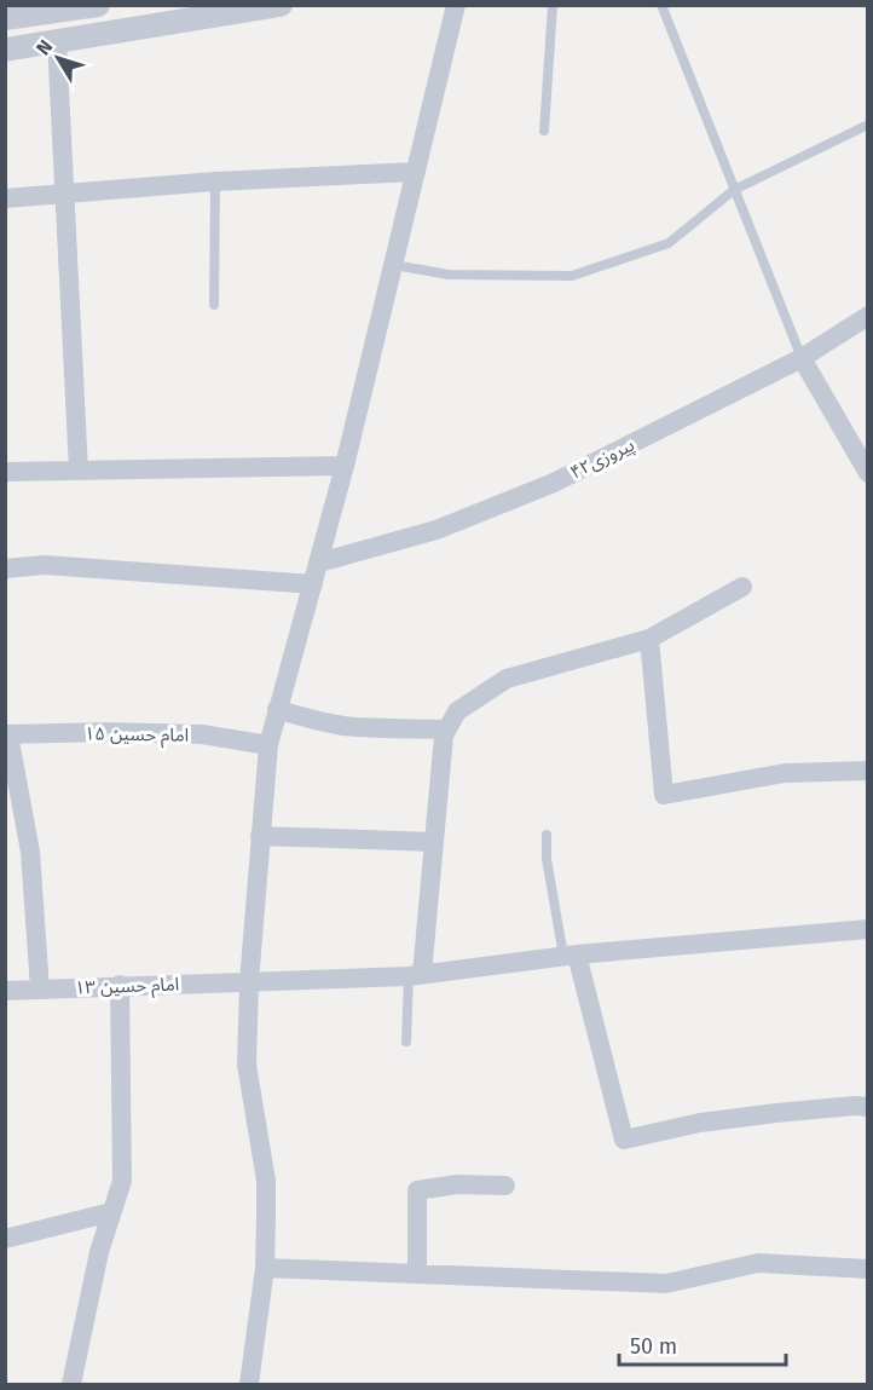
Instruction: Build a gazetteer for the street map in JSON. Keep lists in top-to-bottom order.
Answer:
{
  "streets": {
    "street": ["پیروزی۴۲", "امام حسین ۱۵", "امام حسین ۱۳"]
  },
  "scale_bar": "50 m",
  "north": "top left"
}
